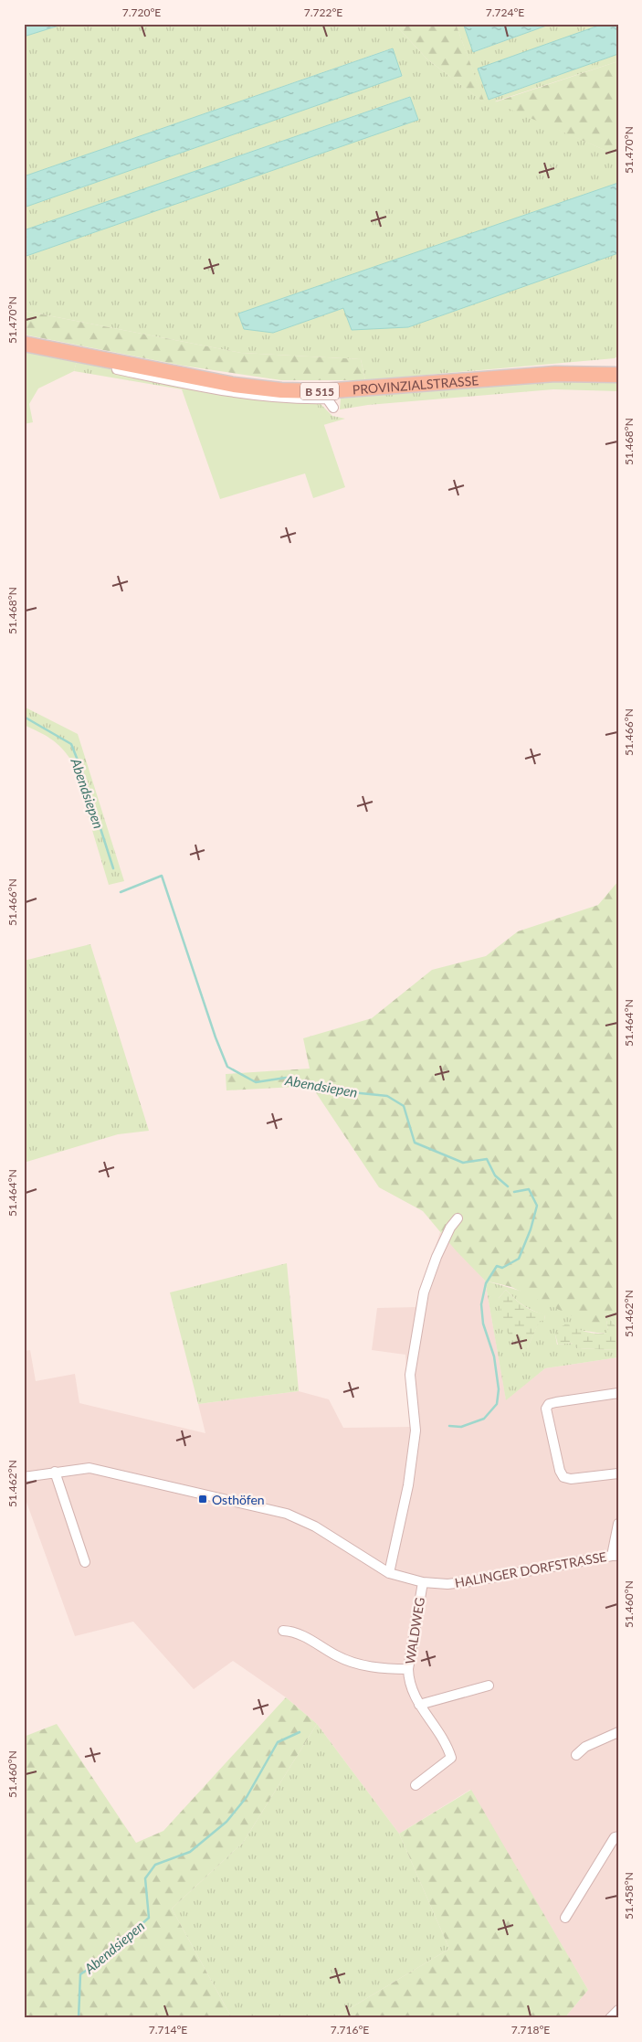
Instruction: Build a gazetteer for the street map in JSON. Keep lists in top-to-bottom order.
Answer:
{
  "streets": {
    "main road": ["PROVINZIALSTRASSE", "B 515"],
    "street": ["HALINGER DORFSTRASSE", "WALDWEG"]
  },
  "crossings": [
    ["HALINGER DORFSTRASSE", "WALDWEG"]
  ],
  "water": ["Abendsiepen"],
  "places": {
    "transit": ["Osthöfen"]
  },
  "coordinates": [
    "7.720°E",
    "7.722°E",
    "7.724°E",
    "51.470°N",
    "51.468°N",
    "51.466°N",
    "51.464°N",
    "51.462°N",
    "51.460°N",
    "51.458°N",
    "7.714°E",
    "7.716°E",
    "7.718°E"
  ]
}
